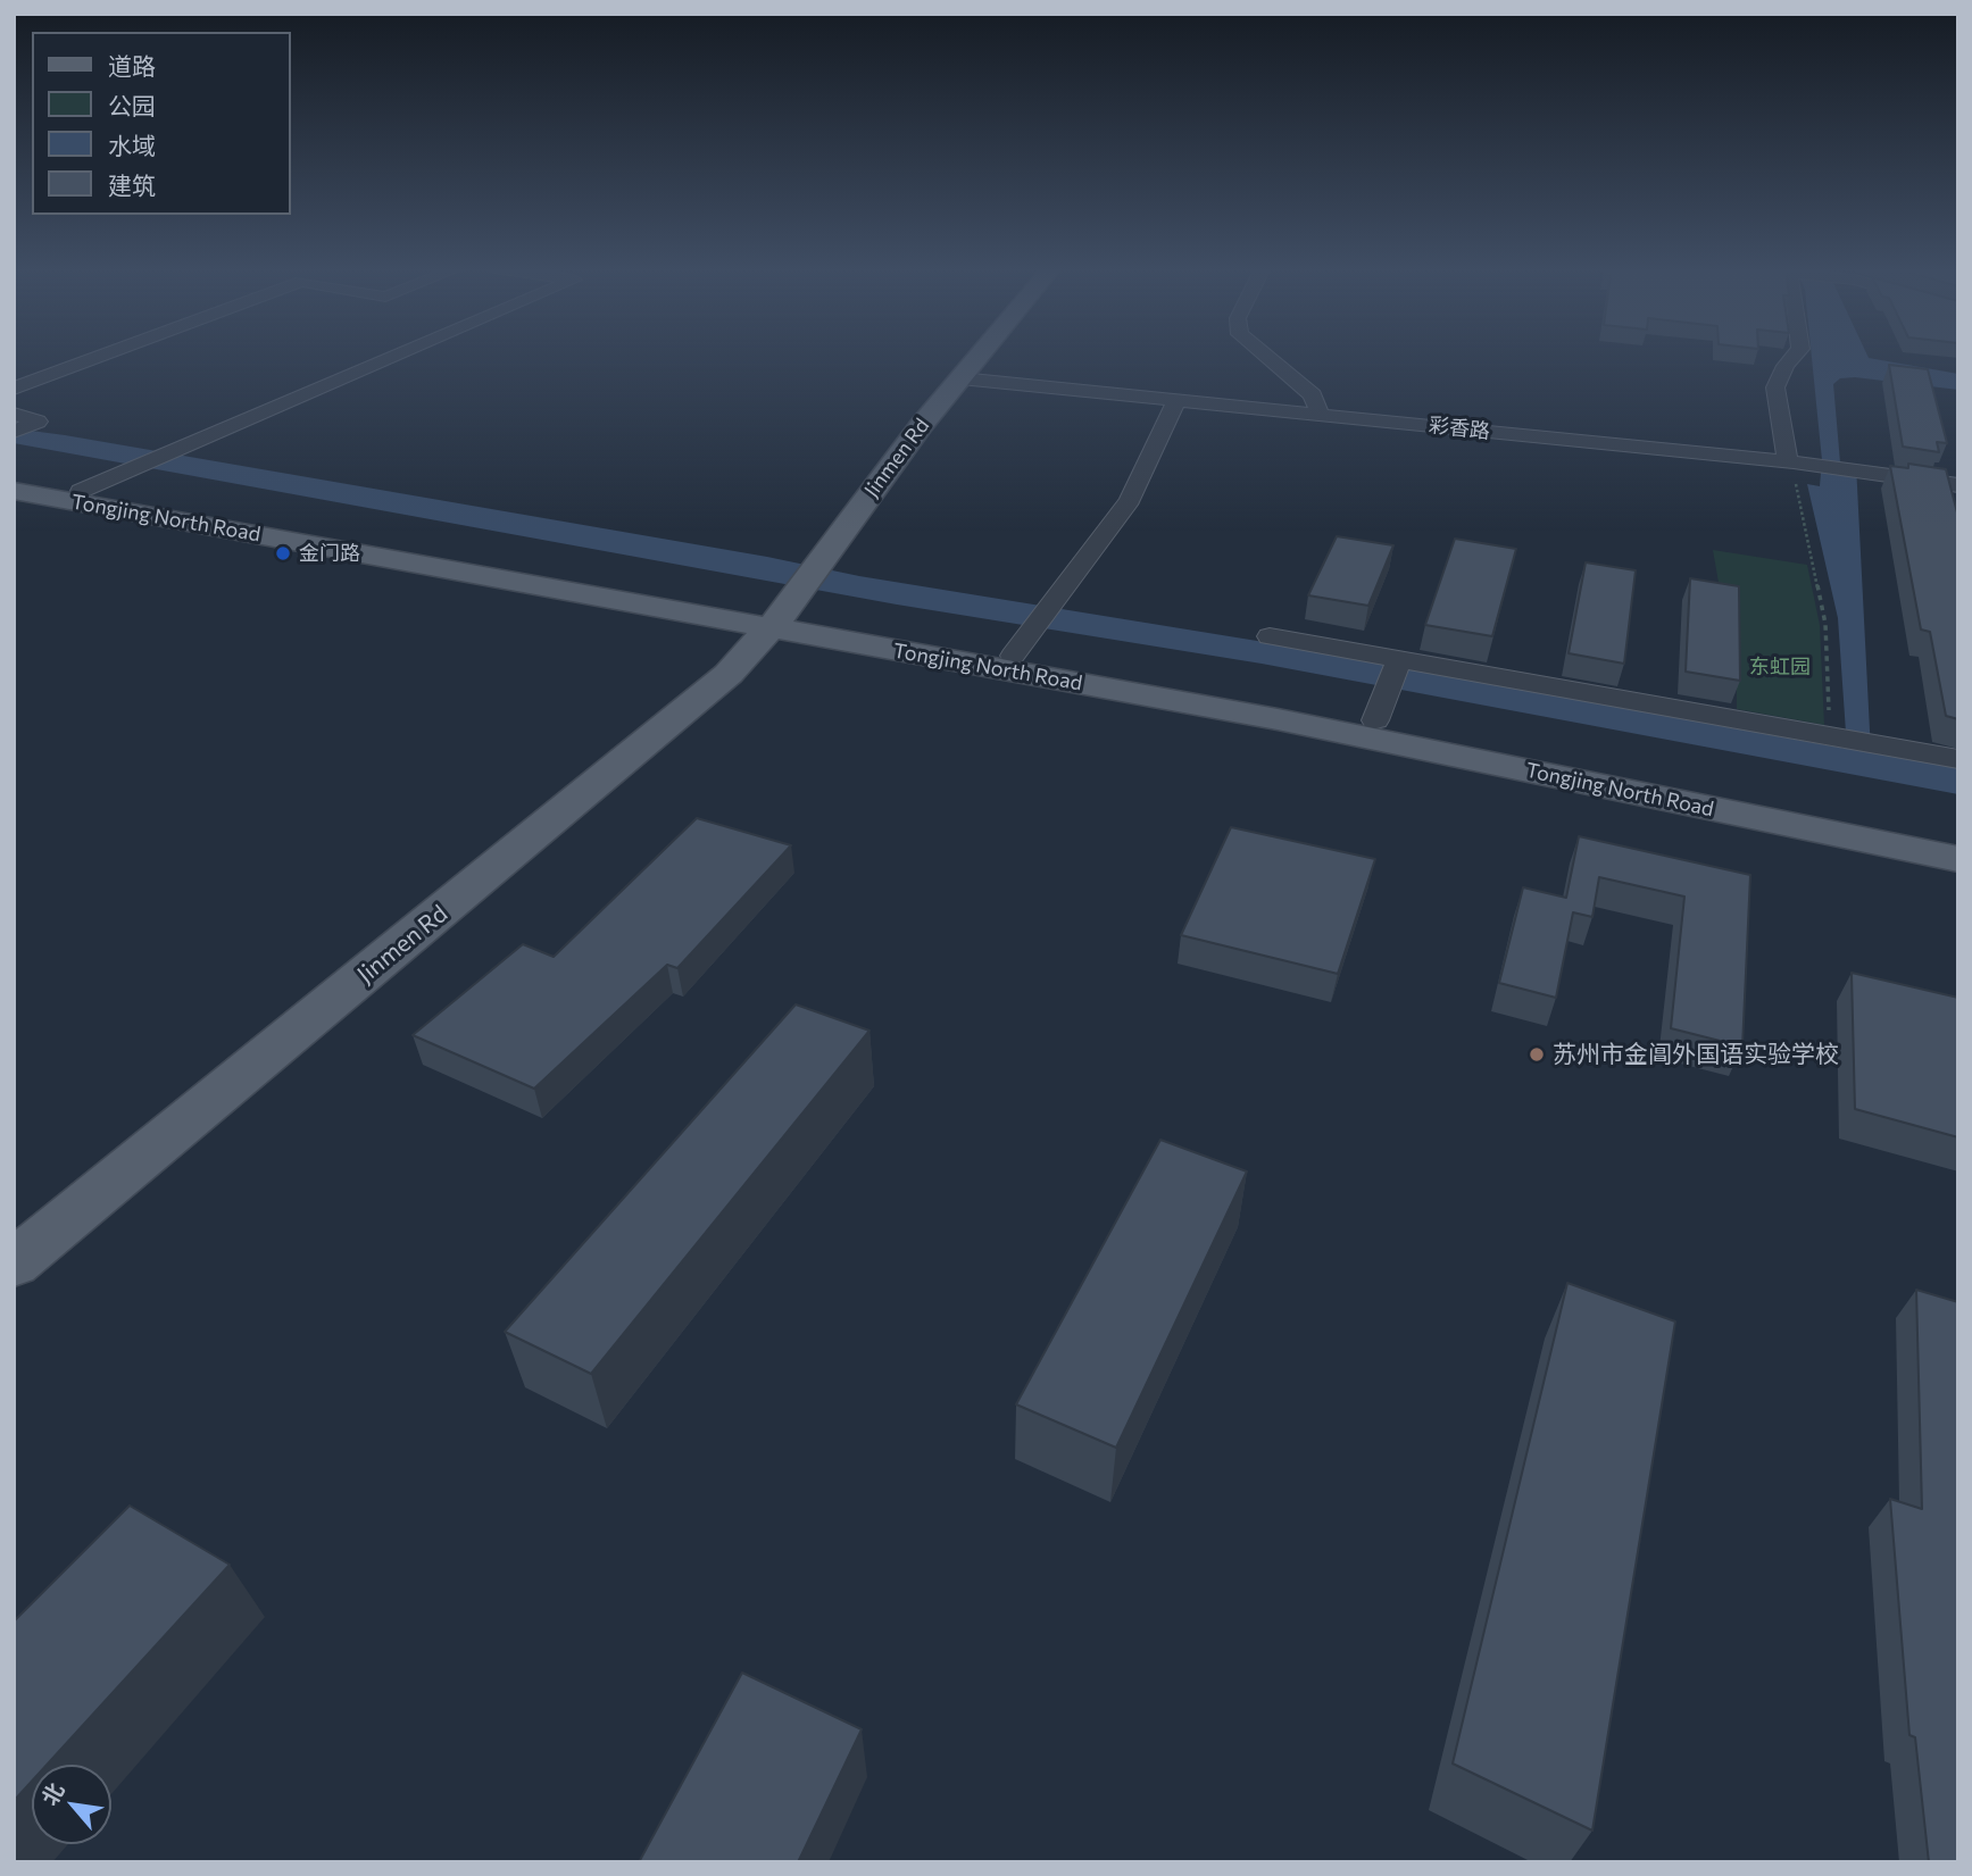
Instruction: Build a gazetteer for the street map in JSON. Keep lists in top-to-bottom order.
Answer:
{
  "streets": {
    "main road": ["Jinmen Rd", "Tongjing North Road"],
    "street": ["彩香路"]
  },
  "crossings": [
    ["彩香路", "Jinmen Rd"],
    ["Jinmen Rd", "Tongjing North Road"]
  ],
  "parks": ["东虹园"],
  "places": ["金门路", "苏州市金阊外国语实验学校"],
  "legend": [
    "道路",
    "公园",
    "水域",
    "建筑"
  ],
  "north": "top left"
}
